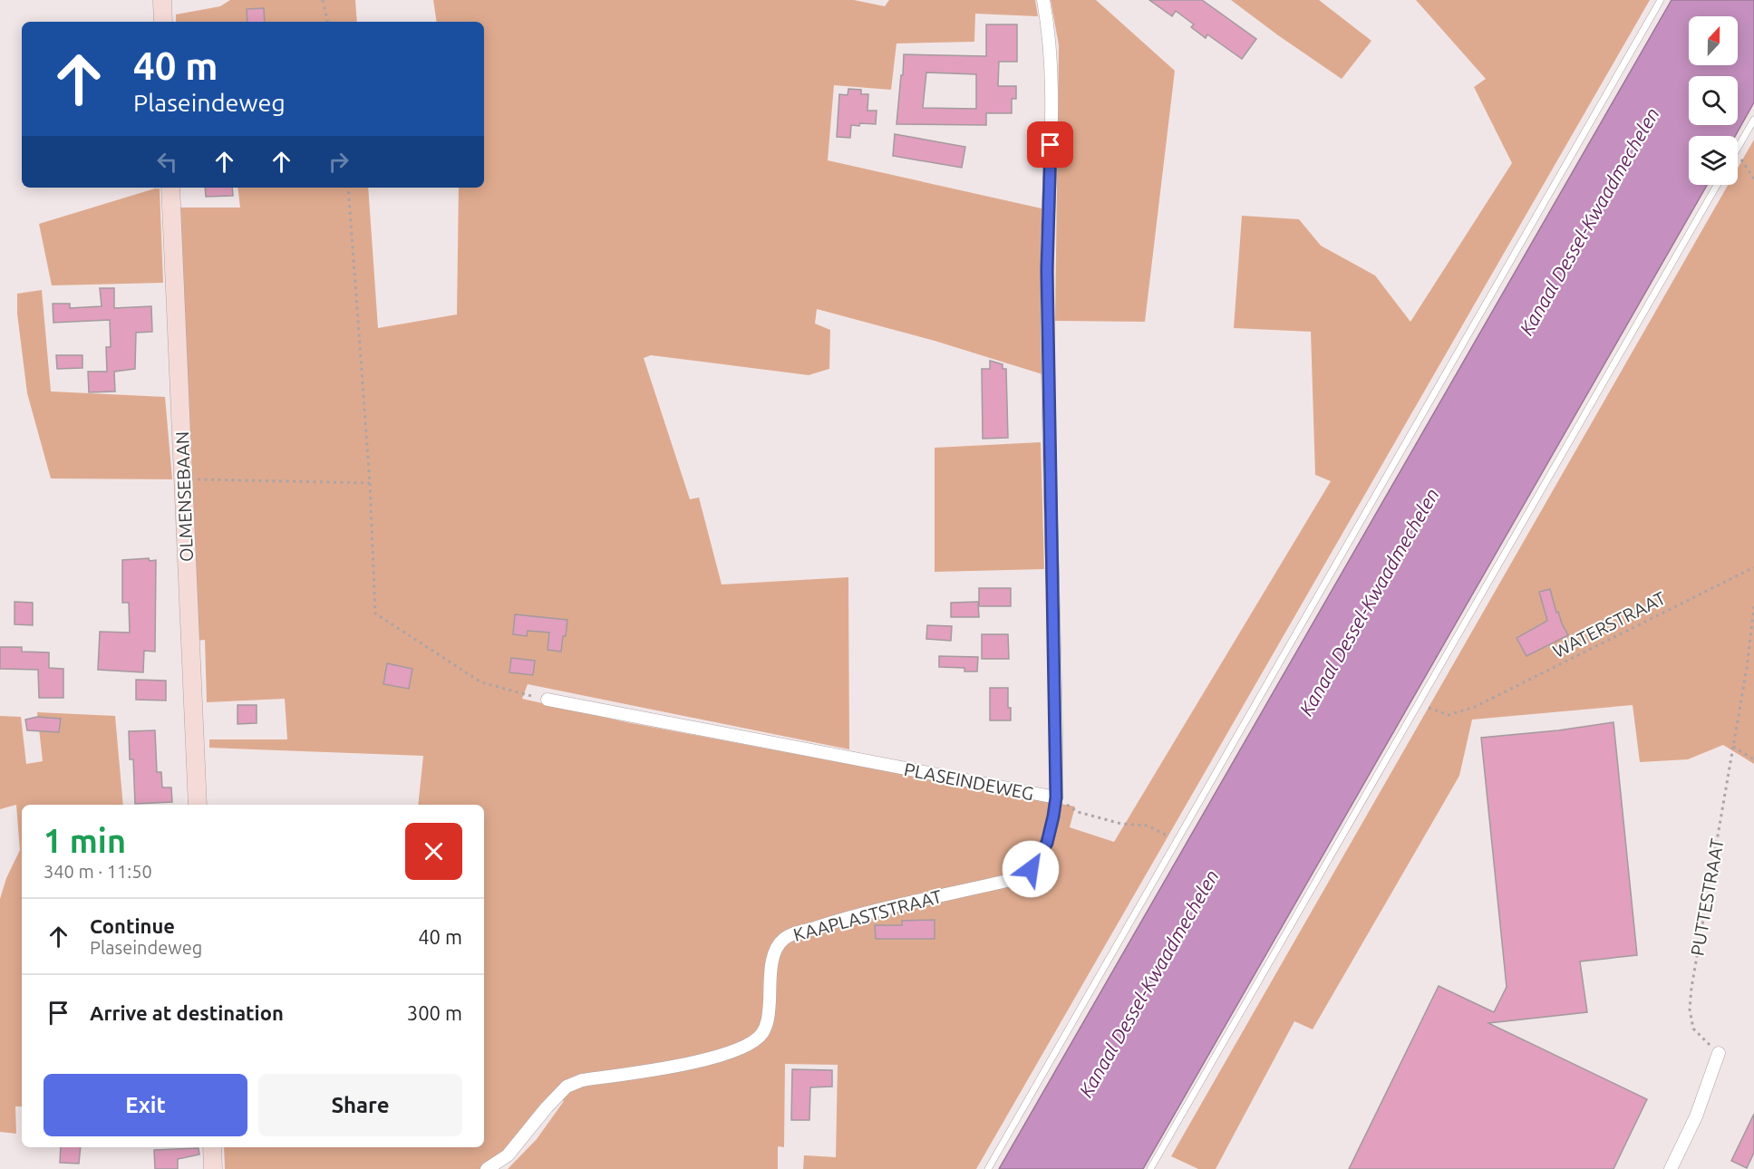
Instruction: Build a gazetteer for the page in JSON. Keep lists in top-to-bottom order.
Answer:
{
  "streets": {
    "street": ["OLMENSEBAAN", "PLASEINDEWEG", "KAAPLASTSTRAAT"],
    "path": ["WATERSTRAAT", "PUTTESTRAAT"]
  },
  "crossings": [
    ["PLASEINDEWEG", "KAAPLASTSTRAAT"]
  ],
  "water": ["Kanaal Dessel-Kwaadmechelen"],
  "north": "top",
  "page": {
    "turn": ["40 m", "Plaseindeweg"],
    "heading": ["1 min", "340 m · 11:50"],
    "list": [
      {
        "name": "Continue",
        "note": "Plaseindeweg",
        "value": "40 m"
      },
      {
        "name": "Arrive at destination",
        "value": "300 m"
      }
    ],
    "buttons": ["Exit", "Share"]
  }
}
